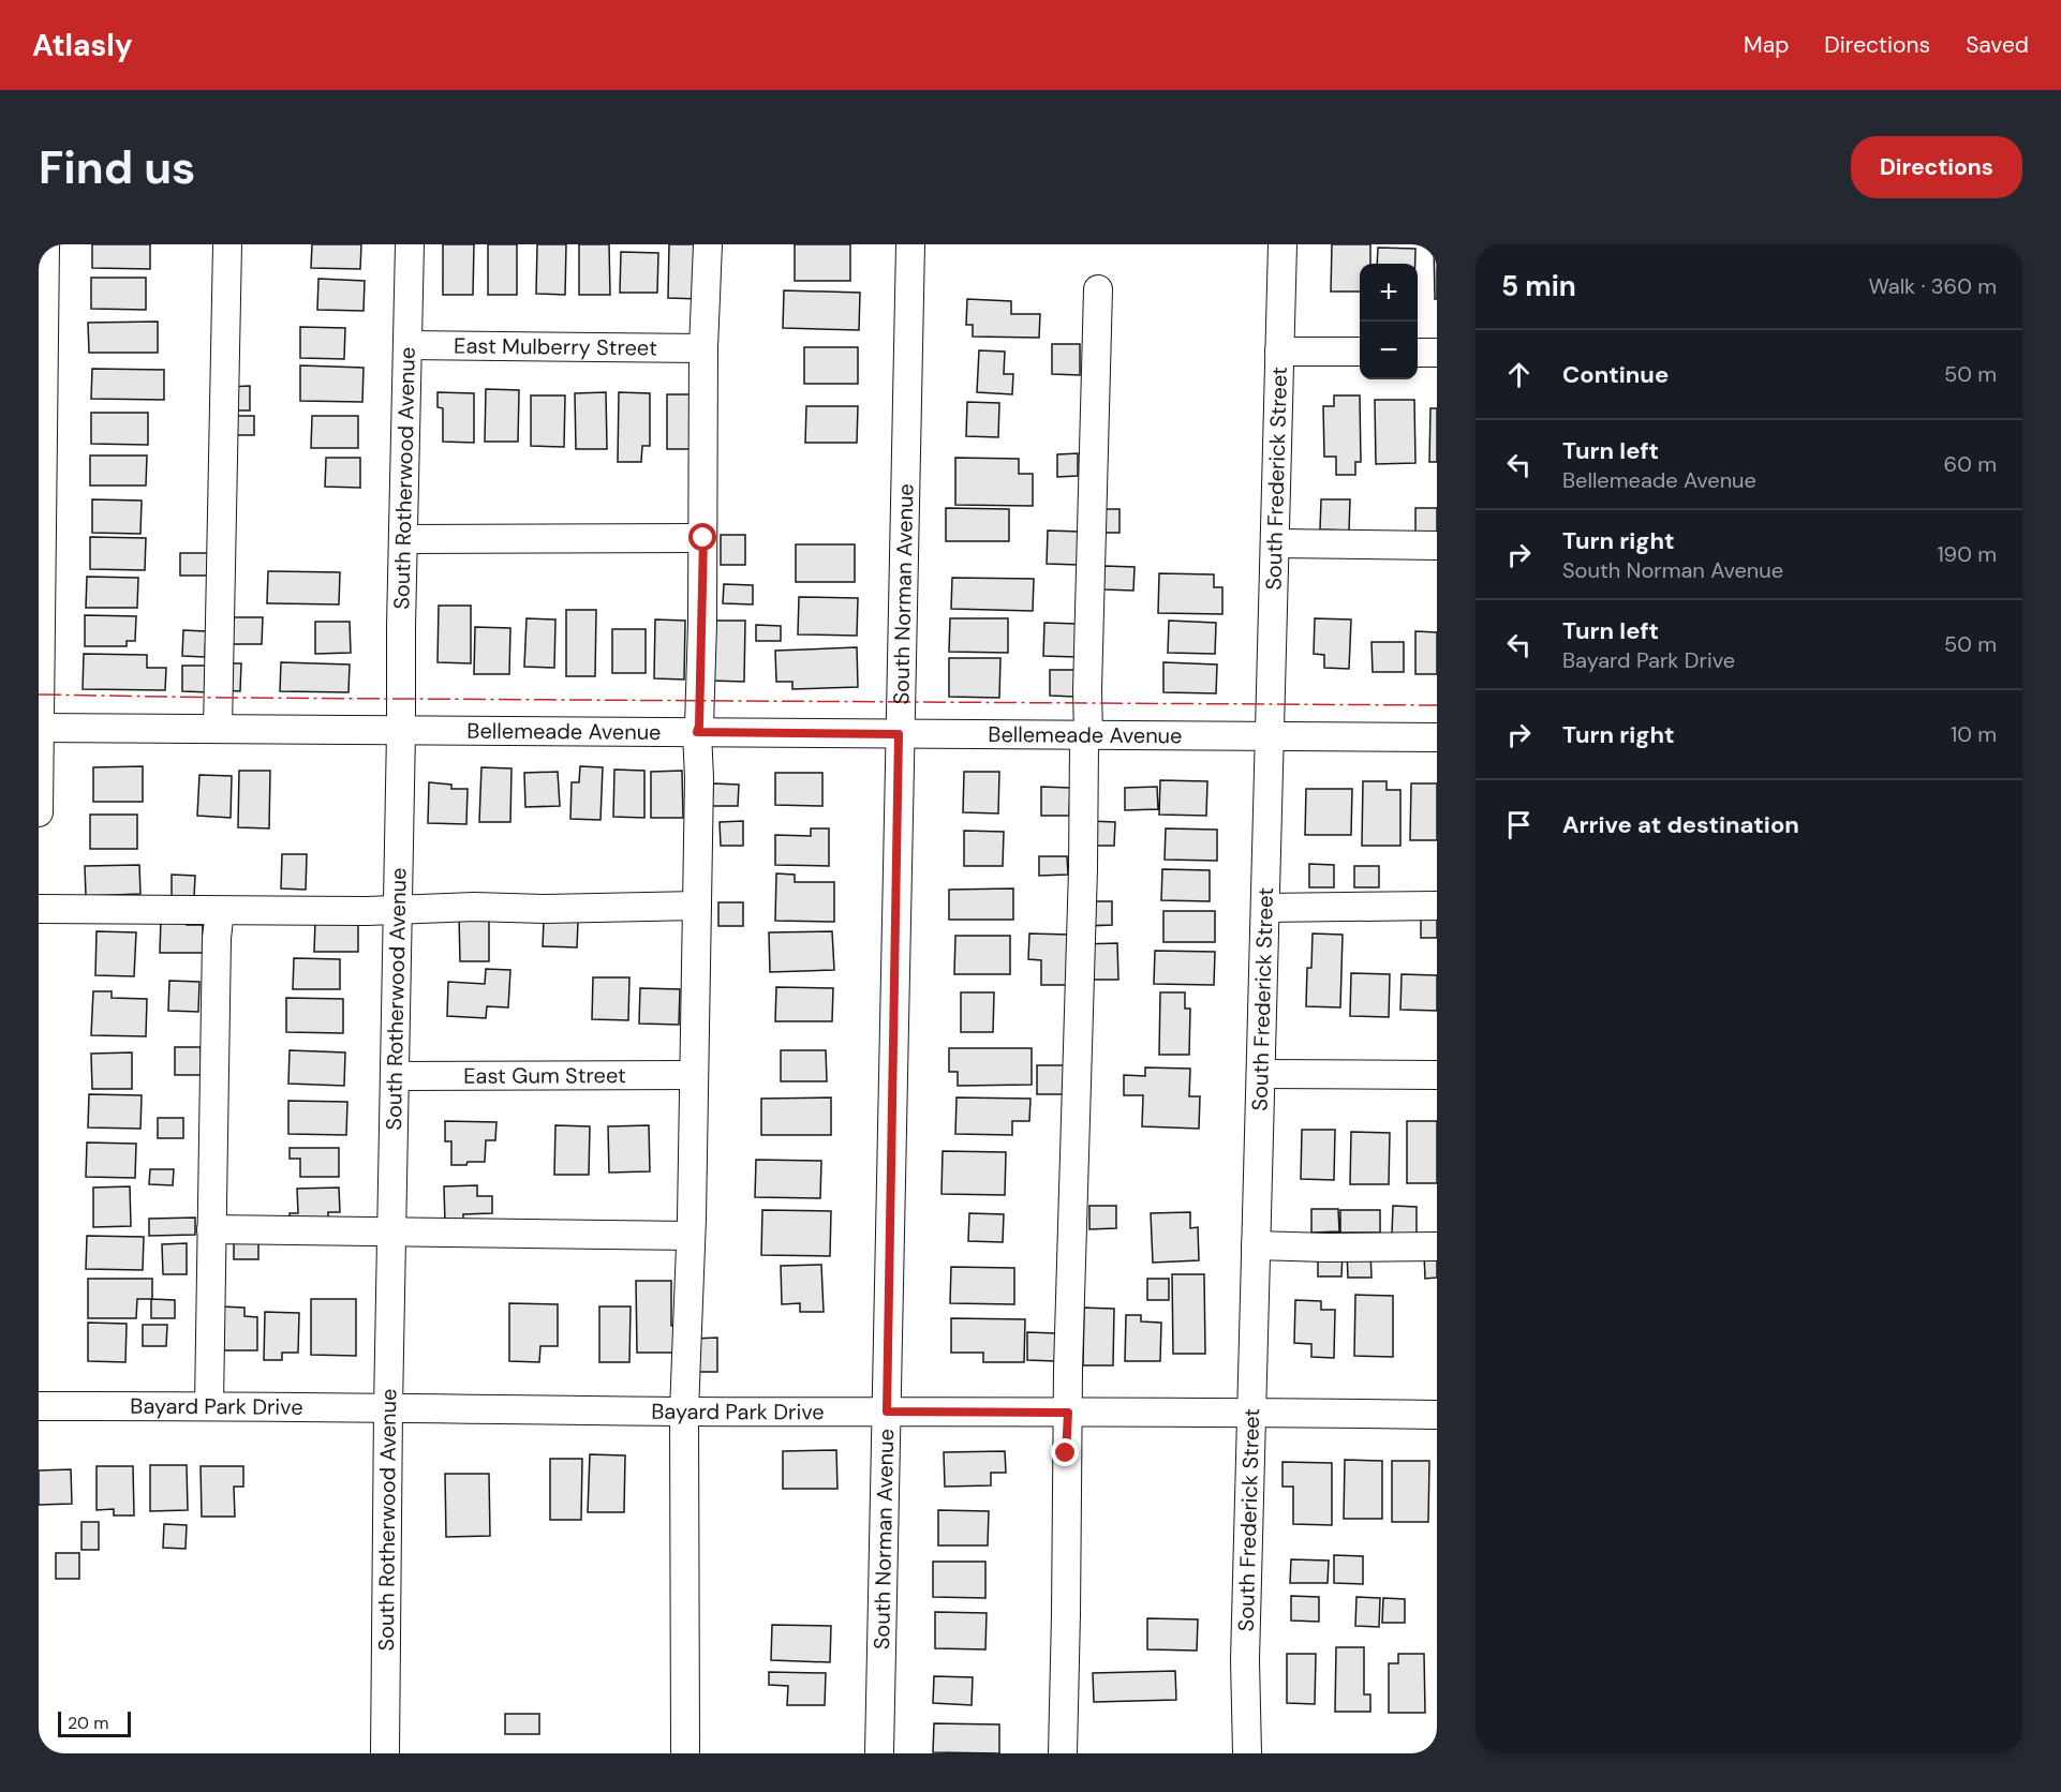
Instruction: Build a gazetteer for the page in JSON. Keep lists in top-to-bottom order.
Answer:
{
  "streets": {
    "street": [
      "East Mulberry Street",
      "South Rotherwood Avenue",
      "South Frederick Street",
      "South Norman Avenue",
      "Bellemeade Avenue",
      "East Gum Street",
      "Bayard Park Drive"
    ]
  },
  "crossings": [
    ["East Mulberry Street", "South Rotherwood Avenue"],
    ["South Rotherwood Avenue", "Bellemeade Avenue"],
    ["South Rotherwood Avenue", "East Gum Street"],
    ["South Rotherwood Avenue", "Bayard Park Drive"],
    ["South Frederick Street", "Bellemeade Avenue"],
    ["South Frederick Street", "Bayard Park Drive"],
    ["South Norman Avenue", "Bellemeade Avenue"],
    ["South Norman Avenue", "Bayard Park Drive"]
  ],
  "scale_bar": "20 m",
  "page": {
    "header": "Atlasly",
    "nav": ["Map", "Directions", "Saved"],
    "buttons": "Directions",
    "title": "Find us",
    "heading": ["5 min", "Walk · 360 m"],
    "map_buttons": ["+", "−"],
    "list": [
      ["Continue", "50 m"],
      ["Turn left", "Bellemeade Avenue", "60 m"],
      ["Turn right", "South Norman Avenue", "190 m"],
      ["Turn left", "Bayard Park Drive", "50 m"],
      ["Turn right", "10 m"],
      "Arrive at destination"
    ],
    "scale": "20 m"
  }
}
